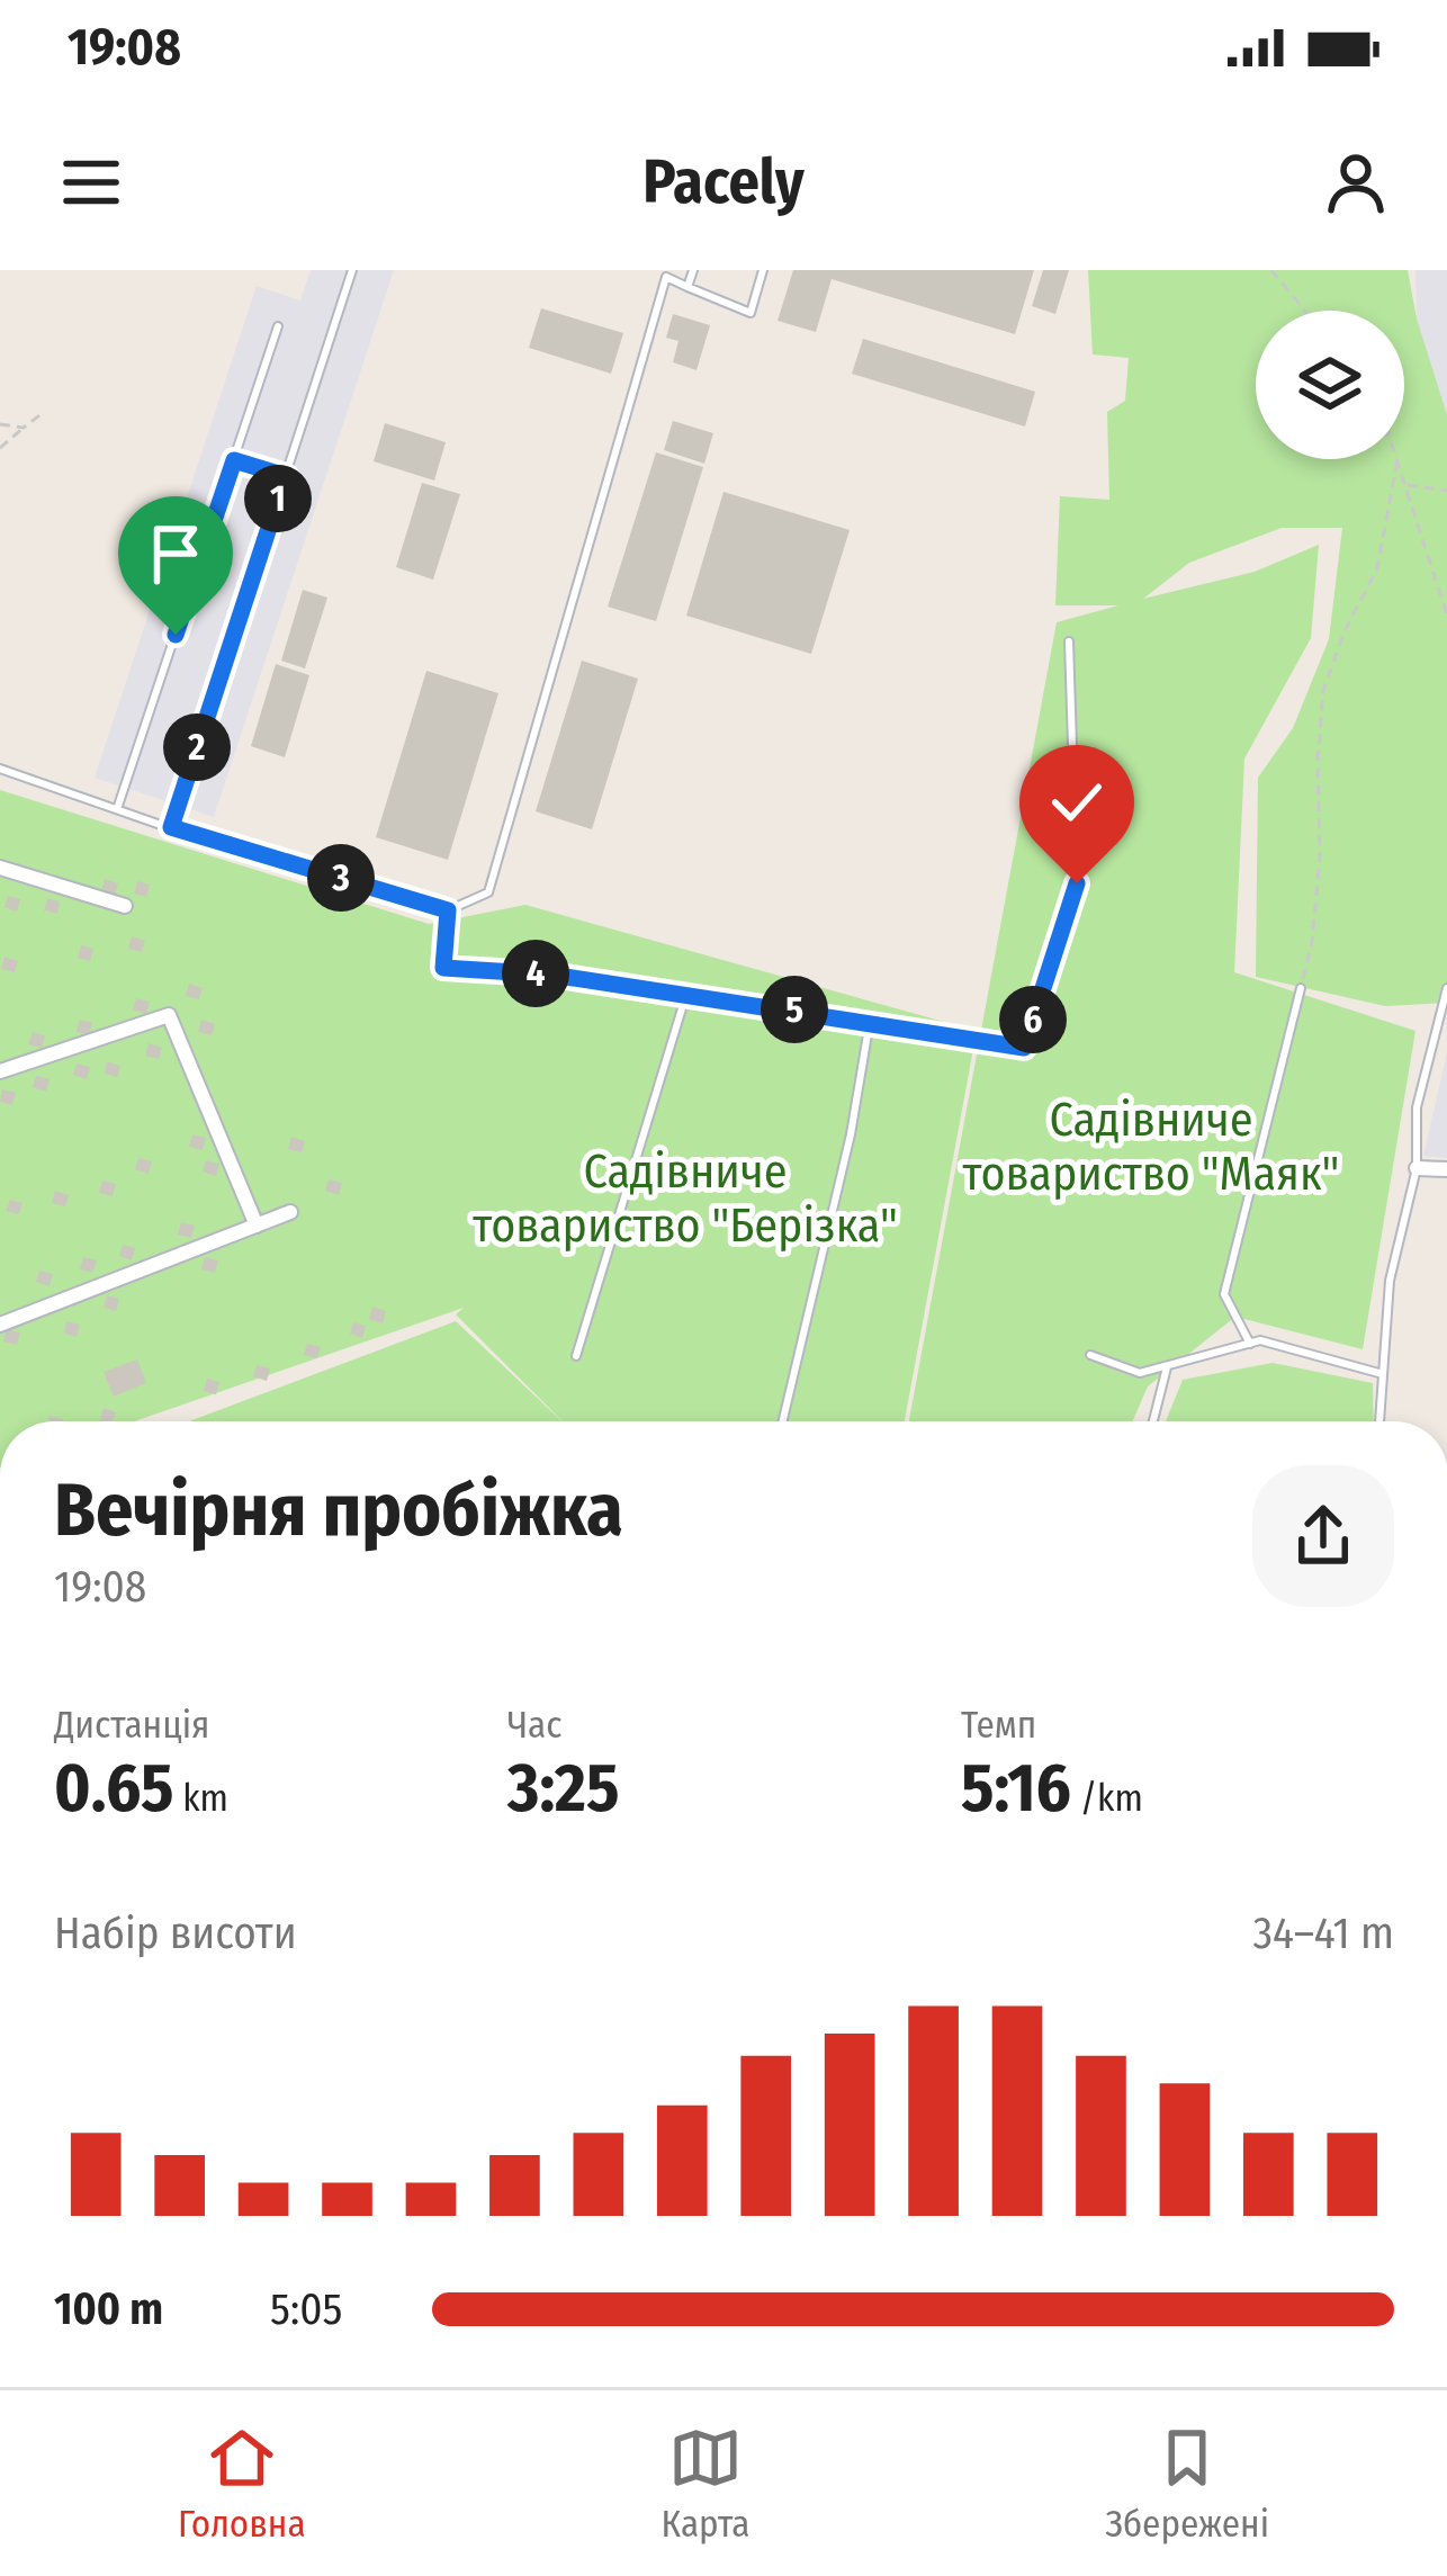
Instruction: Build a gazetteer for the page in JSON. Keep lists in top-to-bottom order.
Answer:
{
  "parks": ["Садівниче товариство \"Маяк\"", "Садівниче товариство \"Берізка\""],
  "page": {
    "status": "19:08",
    "header": "Pacely",
    "pins": [
      "1",
      "2",
      "3",
      "4",
      "5",
      "6"
    ],
    "heading": ["Вечірня пробіжка", "19:08"],
    "stats": [
      ["Дистанція", "0.65 km"],
      ["Час", "3:25"],
      ["Темп", "5:16 /km"]
    ],
    "chart": ["Набір висоти", "34–41 m"],
    "list": [
      {
        "name": "100 m",
        "note": "5:05"
      }
    ],
    "tabs": ["Головна", "Карта", "Збережені"]
  }
}
